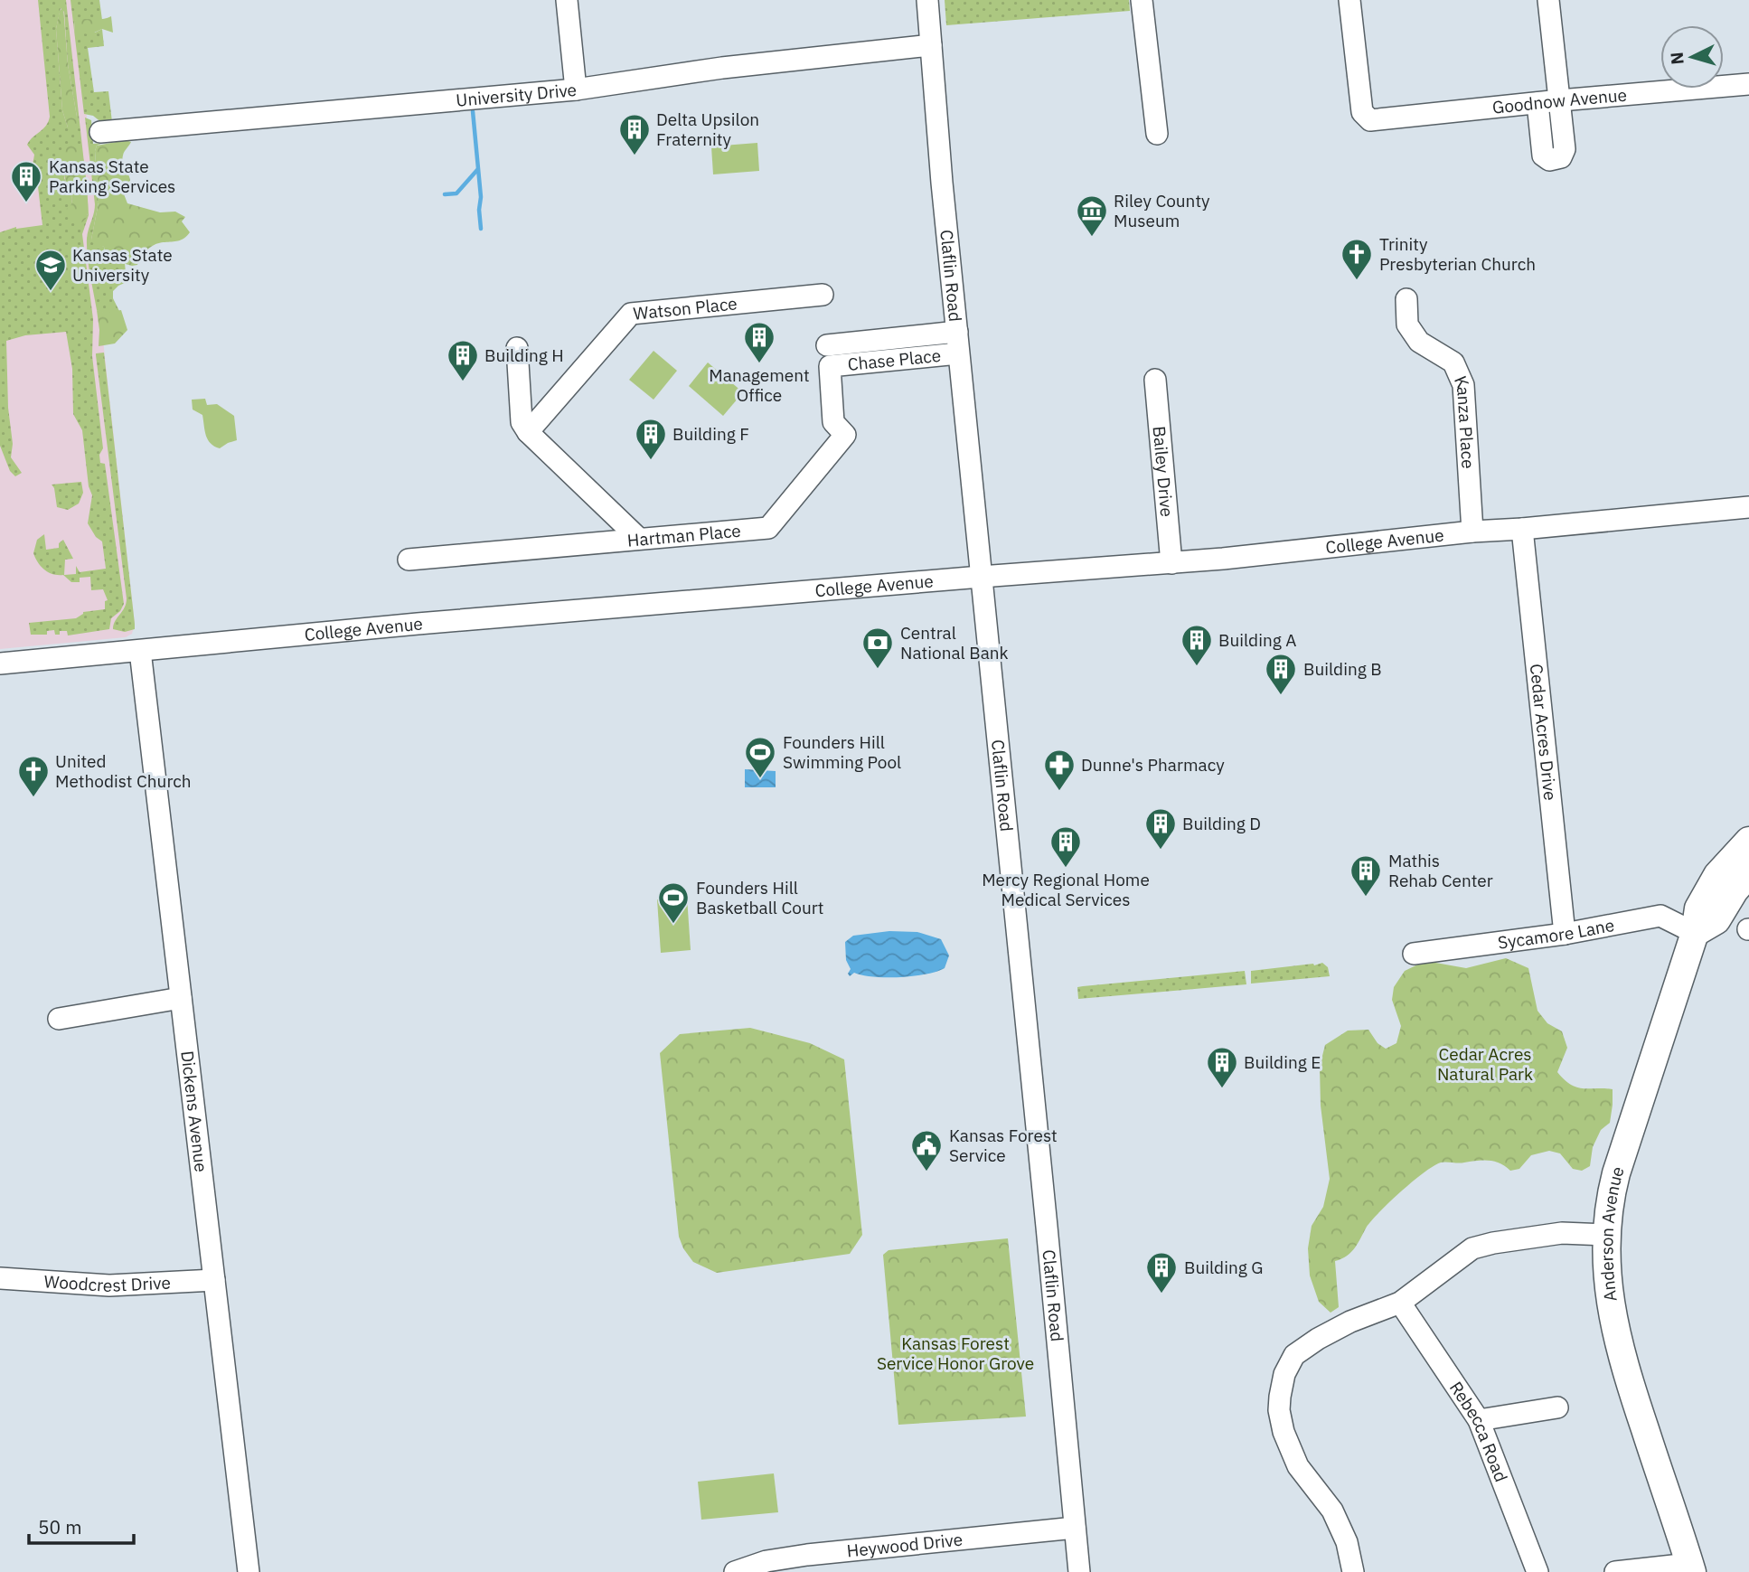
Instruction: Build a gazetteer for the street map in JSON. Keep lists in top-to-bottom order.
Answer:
{
  "streets": {
    "main road": ["Anderson Avenue"],
    "street": [
      "University Drive",
      "Goodnow Avenue",
      "Claflin Road",
      "Watson Place",
      "Chase Place",
      "Kanza Place",
      "Bailey Drive",
      "Hartman Place",
      "College Avenue",
      "Cedar Acres Drive",
      "Sycamore Lane",
      "Dickens Avenue",
      "Woodcrest Drive",
      "Rebecca Road",
      "Heywood Drive"
    ]
  },
  "crossings": [
    ["University Drive", "Claflin Road"],
    ["Claflin Road", "Chase Place"],
    ["Claflin Road", "College Avenue"],
    ["Claflin Road", "Heywood Drive"],
    ["Chase Place", "Hartman Place"],
    ["Kanza Place", "College Avenue"],
    ["Bailey Drive", "College Avenue"],
    ["College Avenue", "Cedar Acres Drive"],
    ["College Avenue", "Dickens Avenue"],
    ["Cedar Acres Drive", "Sycamore Lane"],
    ["Sycamore Lane", "Anderson Avenue"],
    ["Dickens Avenue", "Woodcrest Drive"]
  ],
  "parks": ["Cedar Acres Natural Park", "Kansas Forest Service Honor Grove"],
  "places": {
    "building": [
      "Delta Upsilon Fraternity",
      "Kansas State Parking Services",
      "Management Office",
      "Building H",
      "Building F",
      "Building A",
      "Building B",
      "Building D",
      "Mercy Regional Home Medical Services",
      "Mathis Rehab Center",
      "Building E",
      "Building G"
    ],
    "museum": ["Riley County Museum"],
    "church": ["Trinity Presbyterian Church", "United Methodist Church"],
    "school or university": ["Kansas State University"],
    "bank": ["Central National Bank"],
    "sports": ["Founders Hill Swimming Pool", "Founders Hill Basketball Court"],
    "pharmacy": ["Dunne's Pharmacy"],
    "public building": ["Kansas Forest Service"]
  },
  "scale_bar": "50 m",
  "north": "left"
}
